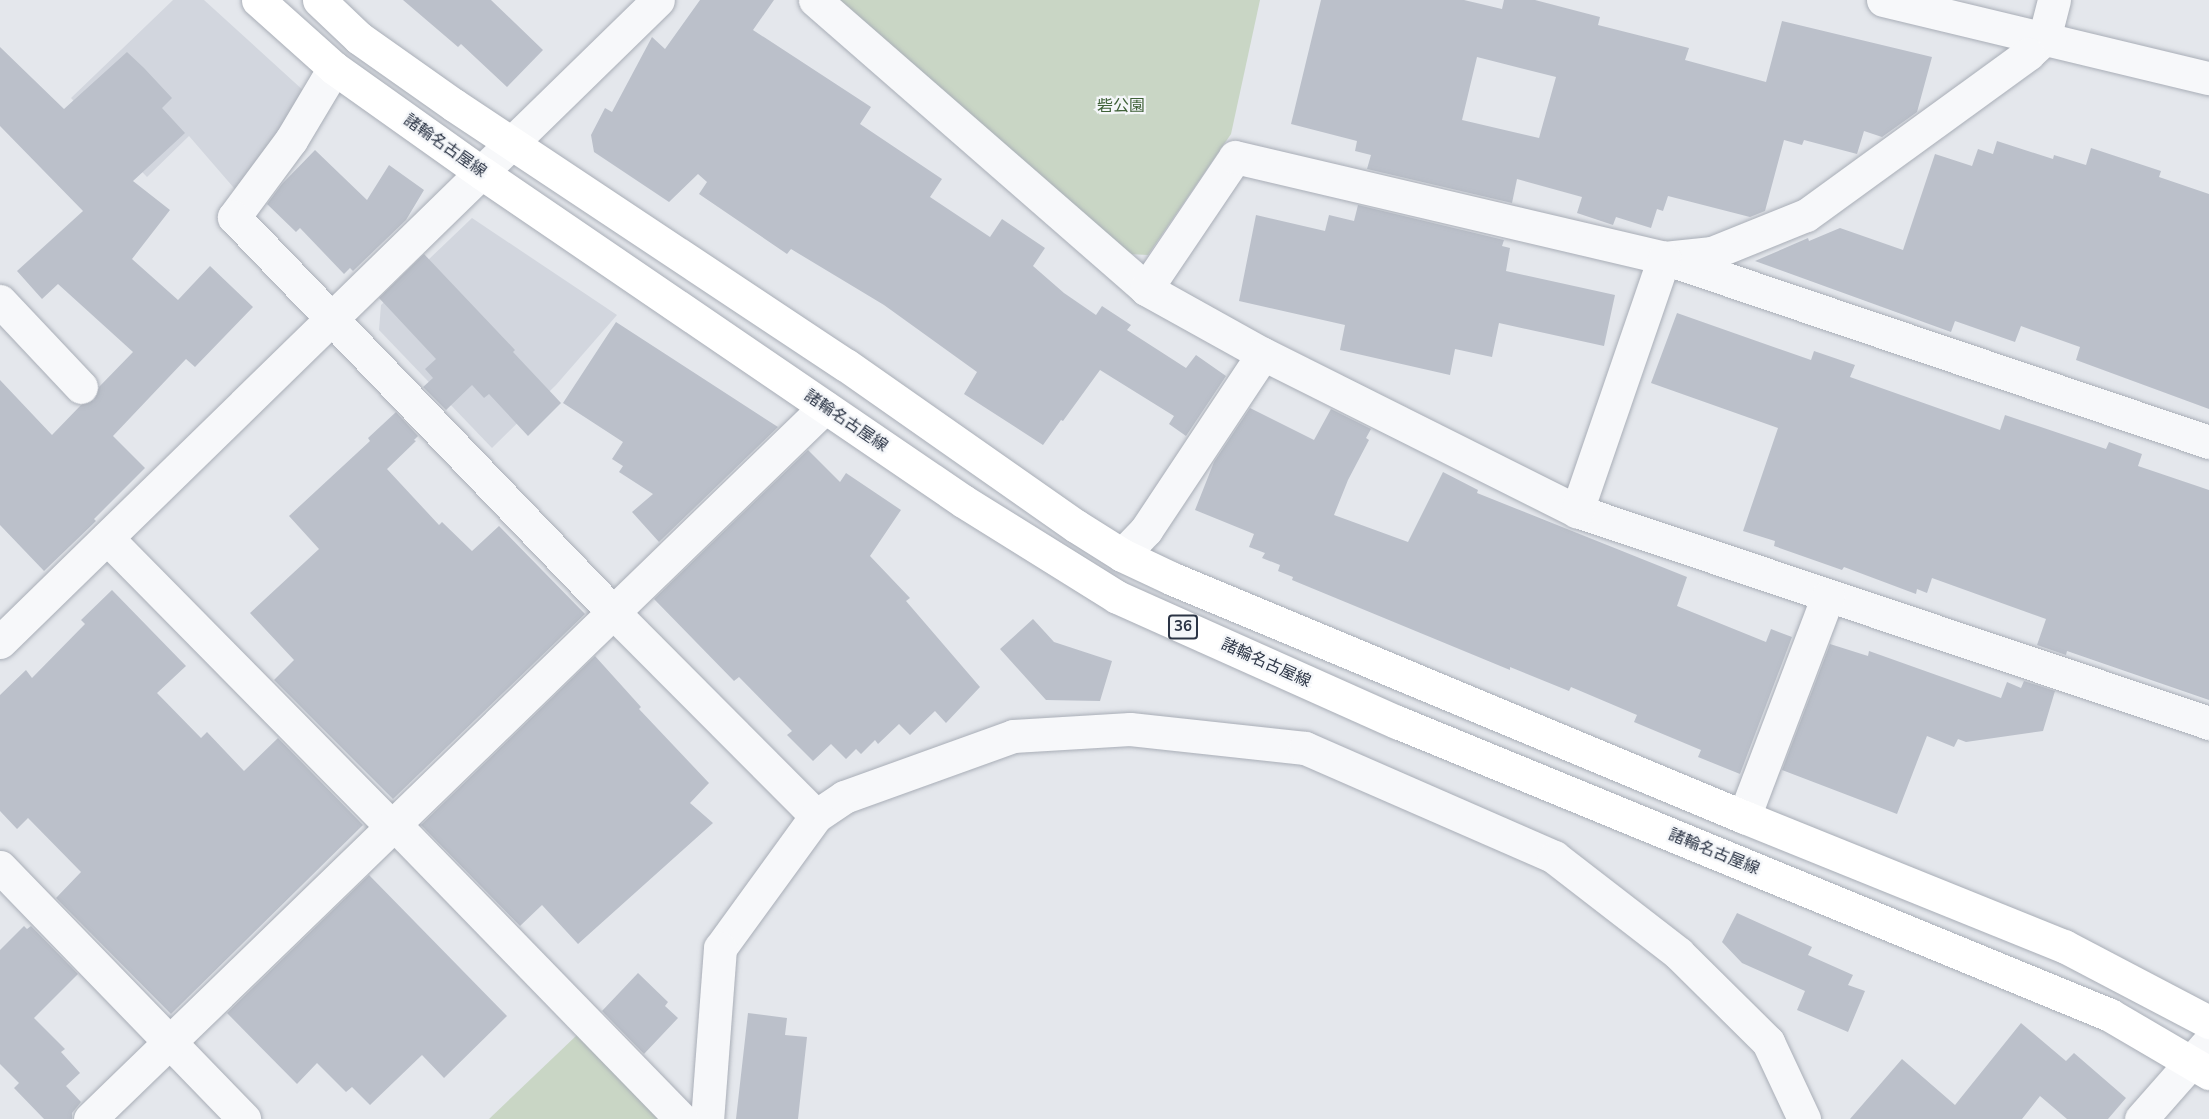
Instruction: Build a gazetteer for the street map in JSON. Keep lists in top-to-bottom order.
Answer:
{
  "streets": {
    "main road": ["諸輪名古屋線", "36"]
  },
  "parks": ["砦公園"]
}
